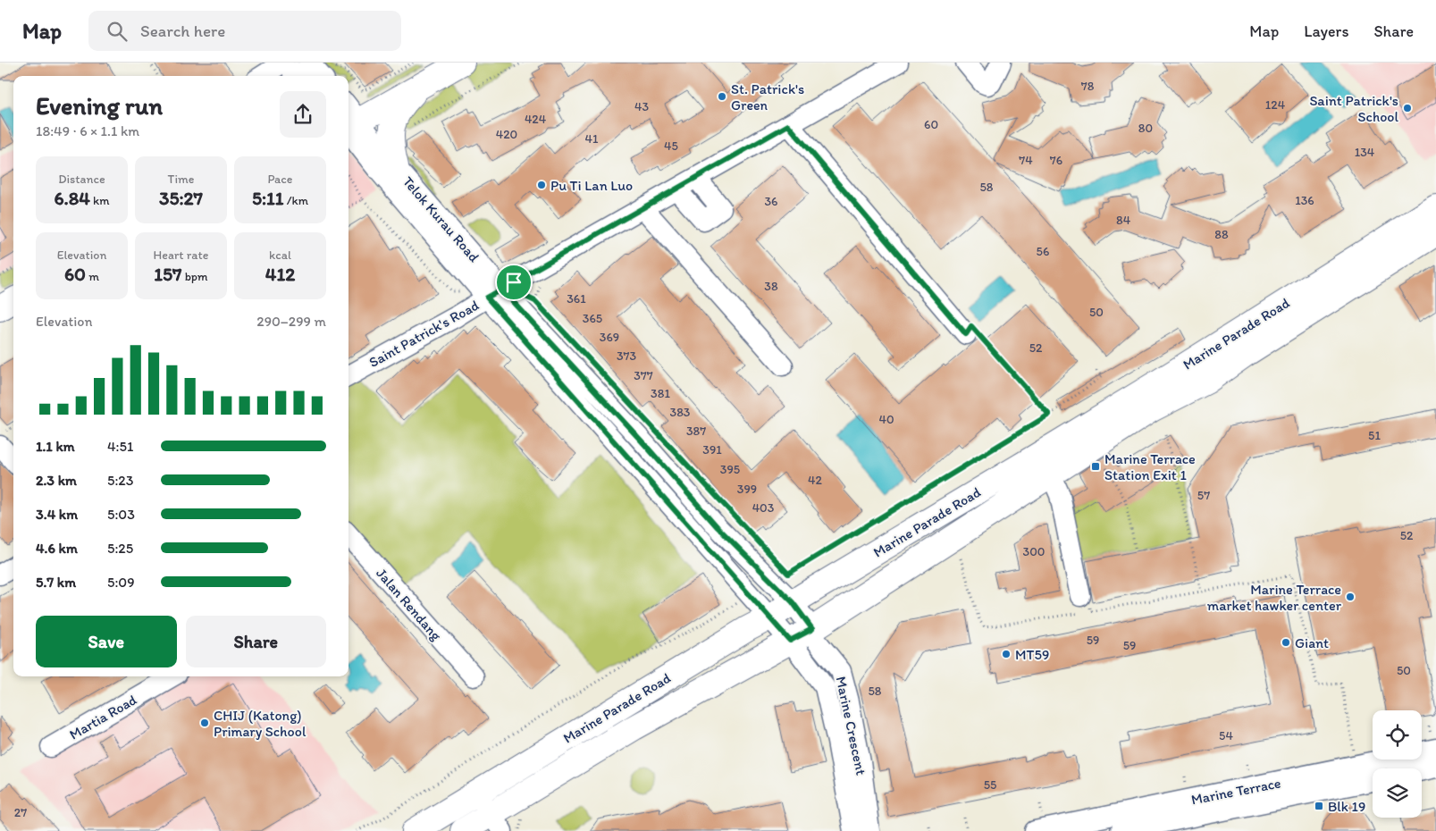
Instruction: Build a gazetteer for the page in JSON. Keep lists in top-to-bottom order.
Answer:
{
  "streets": {
    "main road": ["Marine Parade Road"],
    "street": [
      "Telok Kurau Road",
      "Saint Patrick's Road",
      "Jalan Rendang",
      "Martia Road",
      "Marine Crescent",
      "Marine Terrace"
    ]
  },
  "crossings": [
    ["Telok Kurau Road", "Saint Patrick's Road"],
    ["Telok Kurau Road", "Marine Parade Road"],
    ["Telok Kurau Road", "Marine Crescent"],
    ["Marine Parade Road", "Marine Crescent"]
  ],
  "places": {
    "other": [
      "St. Patrick's Green",
      "Saint Patrick's School",
      "Pu Ti Lan Luo",
      "Marine Terrace market hawker center",
      "Giant",
      "MT59",
      "CHIJ (Katong) Primary School"
    ],
    "transit": ["Marine Terrace Station Exit 1", "Blk 19"]
  },
  "house_numbers": [
    "78",
    "124",
    "43",
    "424",
    "60",
    "80",
    "420",
    "41",
    "45",
    "134",
    "74",
    "76",
    "58",
    "136",
    "36",
    "84",
    "88",
    "56",
    "38",
    "361",
    "50",
    "365",
    "369",
    "52",
    "373",
    "377",
    "381",
    "383",
    "40",
    "387",
    "51",
    "391",
    "395",
    "42",
    "399",
    "57",
    "403",
    "52",
    "300",
    "59",
    "59",
    "50",
    "58",
    "54",
    "55",
    "27"
  ],
  "page": {
    "header": "Map",
    "search": "Search here",
    "nav": ["Map", "Layers", "Share"],
    "heading": ["Evening run", "18:49 · 6 × 1.1 km"],
    "stats": [
      ["Distance", "6.84 km"],
      ["Time", "35:27"],
      ["Pace", "5:11 /km"],
      ["Elevation", "60 m"],
      ["Heart rate", "157 bpm"],
      ["kcal", "412"]
    ],
    "chart": ["Elevation", "290–299 m"],
    "list": [
      {
        "name": "1.1 km",
        "note": "4:51"
      },
      {
        "name": "2.3 km",
        "note": "5:23"
      },
      {
        "name": "3.4 km",
        "note": "5:03"
      },
      {
        "name": "4.6 km",
        "note": "5:25"
      },
      {
        "name": "5.7 km",
        "note": "5:09"
      }
    ],
    "buttons": ["Save", "Share"]
  }
}
